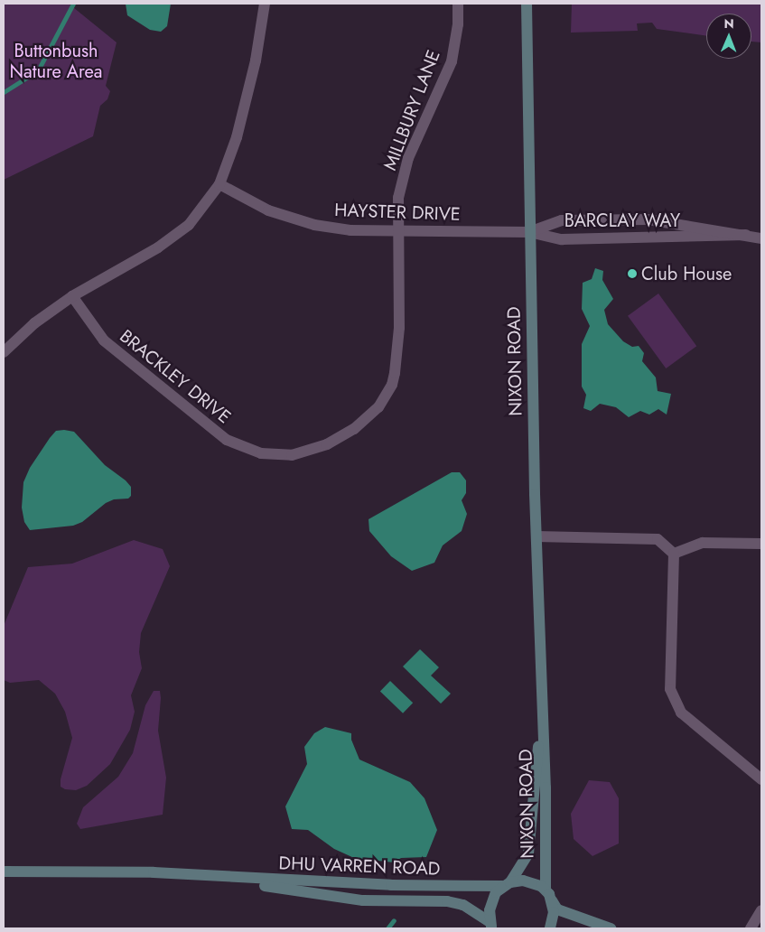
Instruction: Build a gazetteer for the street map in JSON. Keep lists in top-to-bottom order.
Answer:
{
  "streets": {
    "main road": ["NIXON ROAD", "DHU VARREN ROAD"],
    "street": [
      "MILLBURY LANE",
      "HAYSTER DRIVE",
      "BARCLAY WAY",
      "BRACKLEY DRIVE"
    ]
  },
  "crossings": [
    ["MILLBURY LANE", "HAYSTER DRIVE"],
    ["MILLBURY LANE", "BRACKLEY DRIVE"],
    ["HAYSTER DRIVE", "BARCLAY WAY"],
    ["HAYSTER DRIVE", "NIXON ROAD"],
    ["HAYSTER DRIVE", "BRACKLEY DRIVE"],
    ["BARCLAY WAY", "NIXON ROAD"],
    ["NIXON ROAD", "DHU VARREN ROAD"]
  ],
  "parks": ["Buttonbush Nature Area"],
  "places": ["Club House"],
  "north": "top"
}
